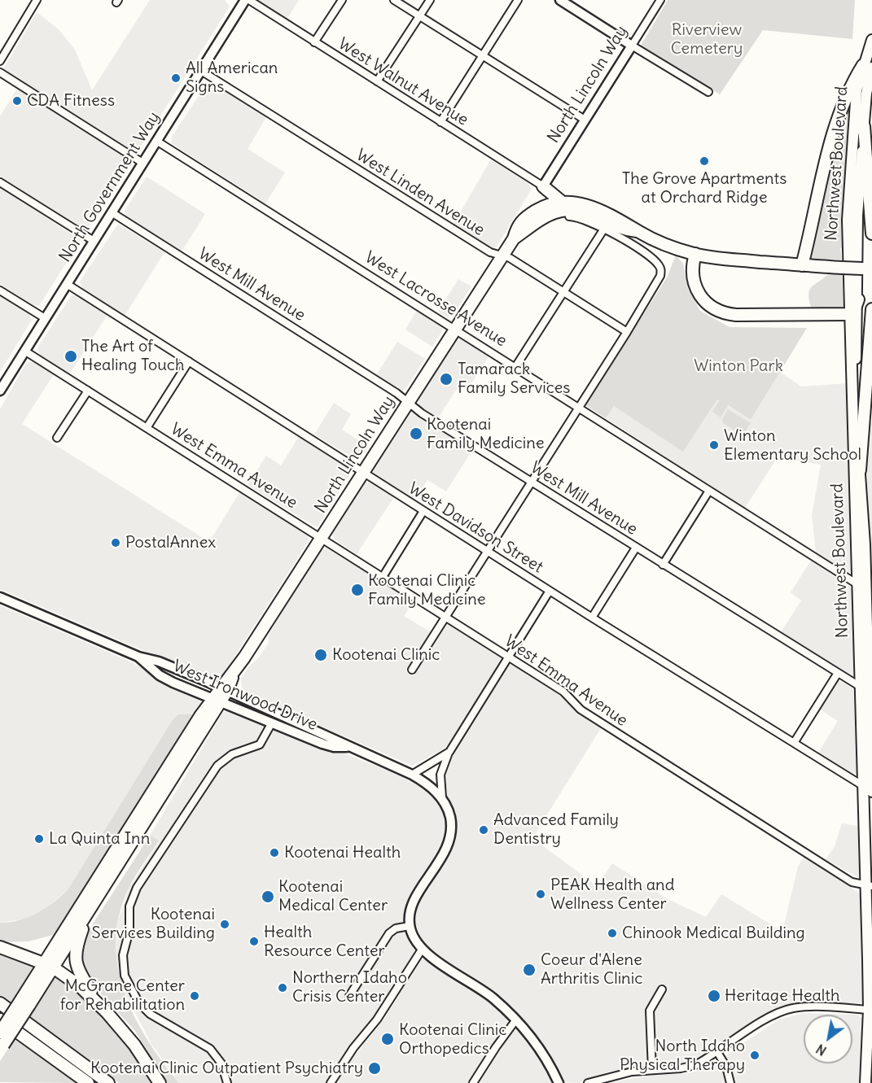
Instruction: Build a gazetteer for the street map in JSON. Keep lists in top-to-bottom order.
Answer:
{
  "streets": {
    "highway": ["North Lincoln Way"],
    "main road": ["Northwest Boulevard"],
    "street": [
      "West Walnut Avenue",
      "North Government Way",
      "West Linden Avenue",
      "West Mill Avenue",
      "West Lacrosse Avenue",
      "West Emma Avenue",
      "West Davidson Street",
      "West Ironwood Drive"
    ]
  },
  "crossings": [
    ["West Walnut Avenue", "North Lincoln Way"],
    ["West Walnut Avenue", "North Government Way"],
    ["North Lincoln Way", "West Linden Avenue"],
    ["North Lincoln Way", "West Mill Avenue"],
    ["North Lincoln Way", "West Lacrosse Avenue"],
    ["North Lincoln Way", "West Emma Avenue"],
    ["North Lincoln Way", "West Davidson Street"],
    ["North Lincoln Way", "West Ironwood Drive"],
    ["Northwest Boulevard", "West Mill Avenue"],
    ["Northwest Boulevard", "West Lacrosse Avenue"],
    ["Northwest Boulevard", "West Emma Avenue"],
    ["Northwest Boulevard", "West Davidson Street"],
    ["North Government Way", "West Linden Avenue"],
    ["North Government Way", "West Mill Avenue"],
    ["North Government Way", "West Lacrosse Avenue"],
    ["North Government Way", "West Emma Avenue"],
    ["North Government Way", "West Davidson Street"]
  ],
  "parks": ["Riverview Cemetery", "Winton Park"],
  "places": [
    "All American Signs",
    "CDA Fitness",
    "The Grove Apartments at Orchard Ridge",
    "The Art of Healing Touch",
    "Tamarack Family Services",
    "Kootenai Family Medicine",
    "Winton Elementary School",
    "PostalAnnex",
    "Kootenai Clinic Family Medicine",
    "Kootenai Clinic",
    "Advanced Family Dentistry",
    "La Quinta Inn",
    "Kootenai Health",
    "PEAK Health and Wellness Center",
    "Kootenai Medical Center",
    "Kootenai Services Building",
    "Chinook Medical Building",
    "Health Resource Center",
    "Coeur d'Alene Arthritis Clinic",
    "Northern Idaho Crisis Center",
    "McGrane Center for Rehabilitation",
    "Heritage Health",
    "Kootenai Clinic Orthopedics",
    "North Idaho Physical Therapy",
    "Kootenai Clinic Outpatient Psychiatry"
  ],
  "north": "bottom left"
}
